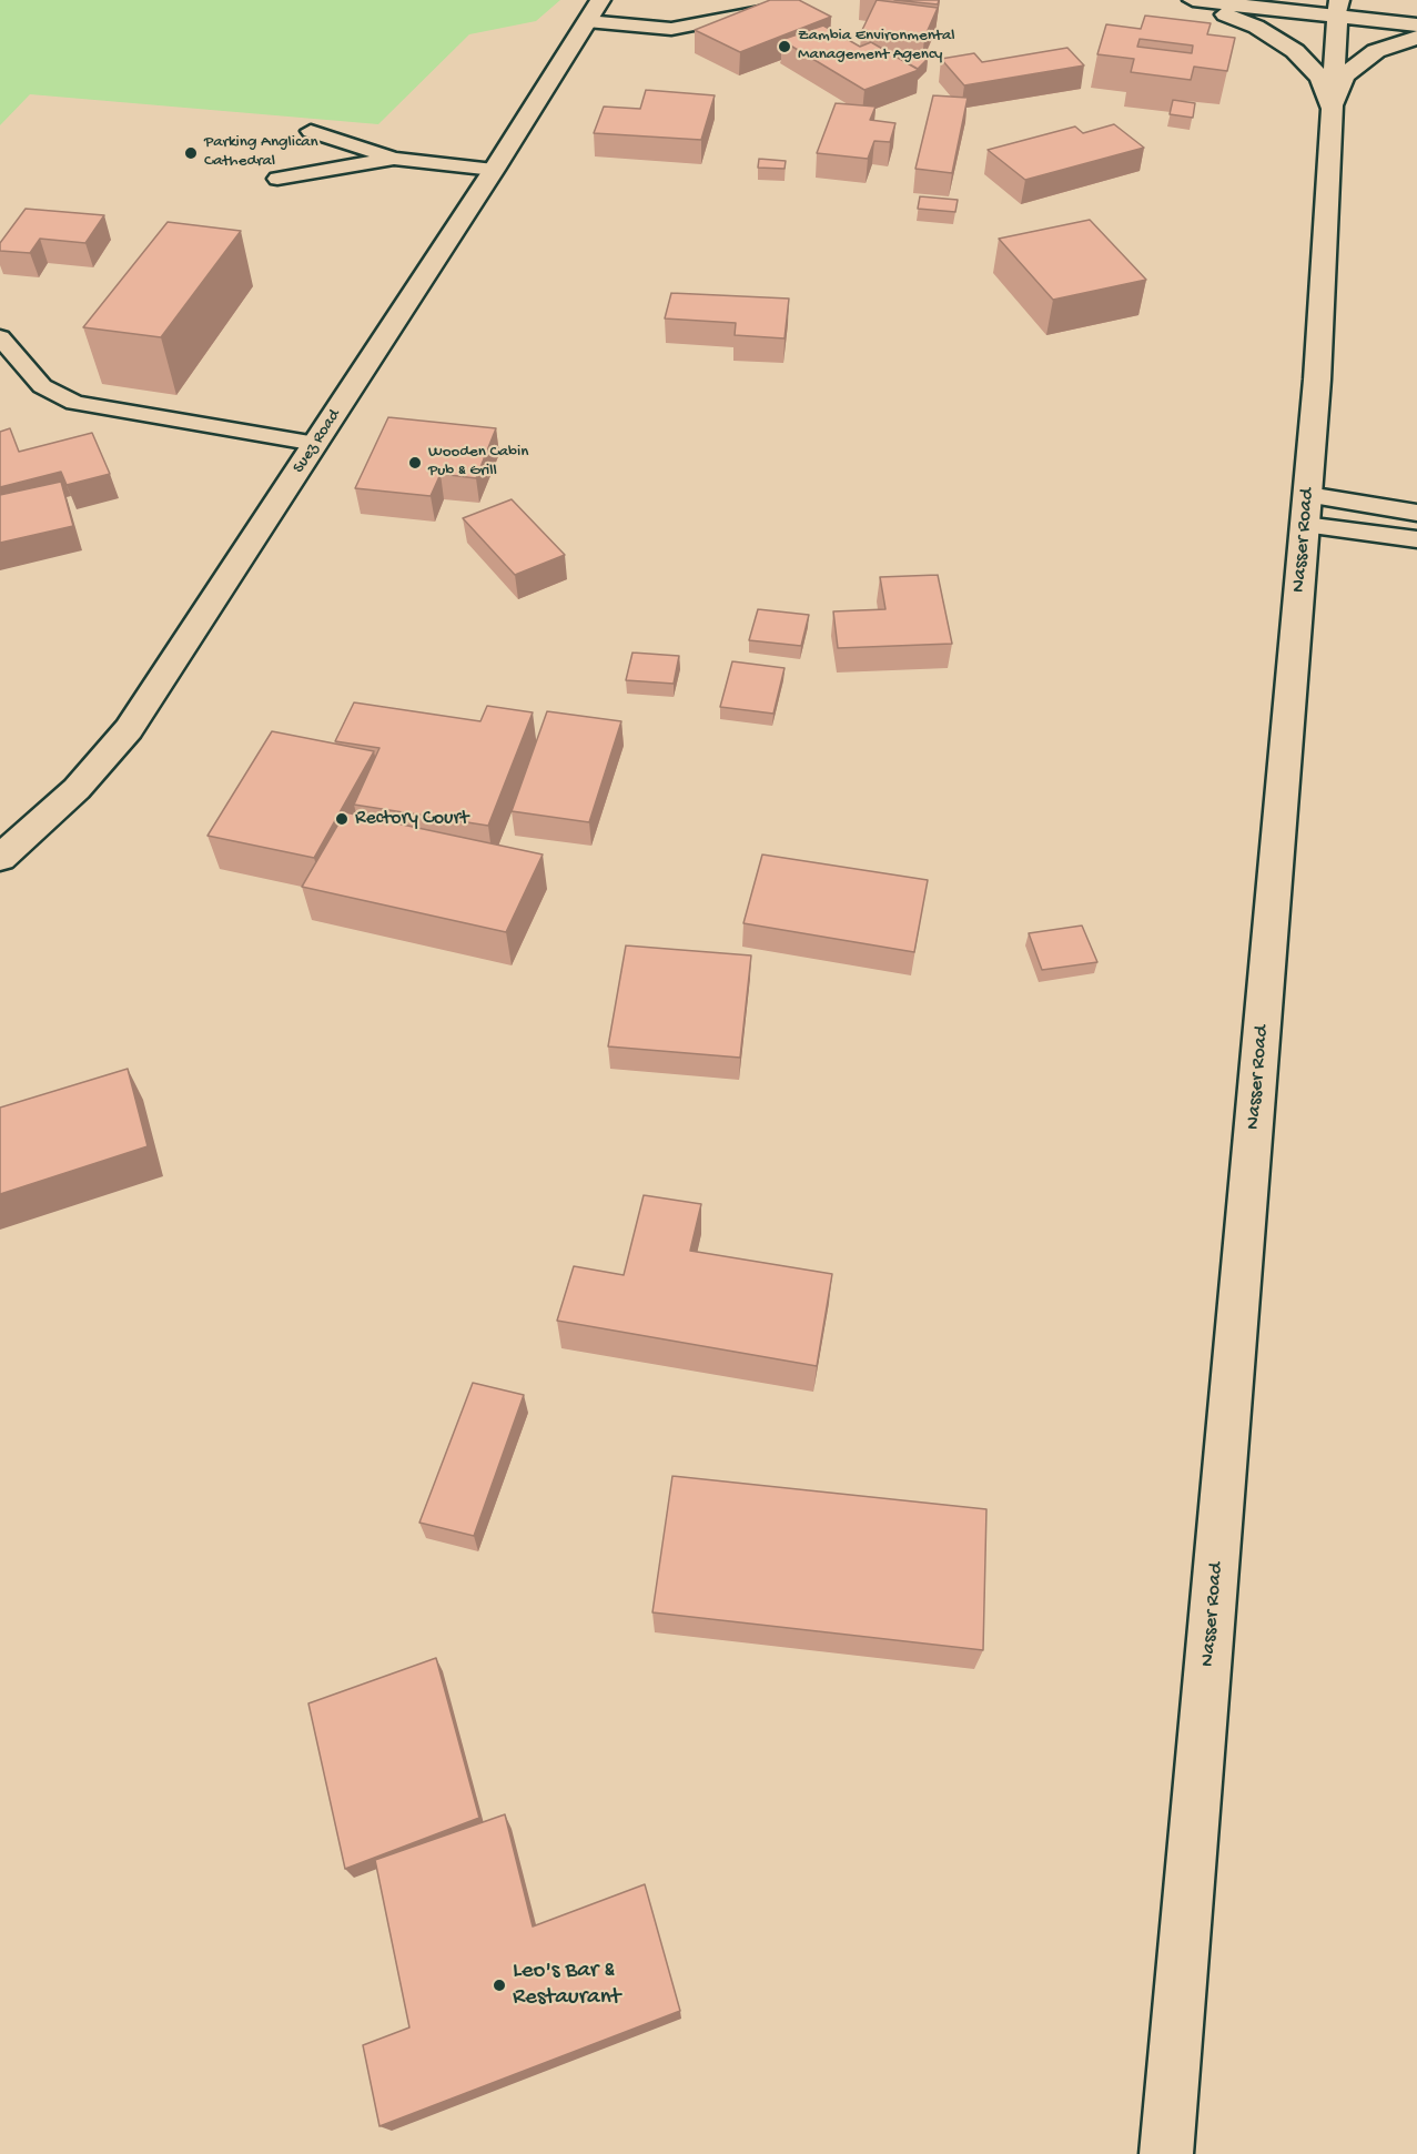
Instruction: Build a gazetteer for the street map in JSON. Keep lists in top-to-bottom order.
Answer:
{
  "streets": {
    "main road": ["Suez Road", "Nasser Road"]
  },
  "places": [
    "Zambia Environmental Management Agency",
    "Parking Anglican Cathedral",
    "Wooden Cabin Pub & Grill",
    "Rectory Court",
    "Leo's Bar & Restaurant"
  ]
}
